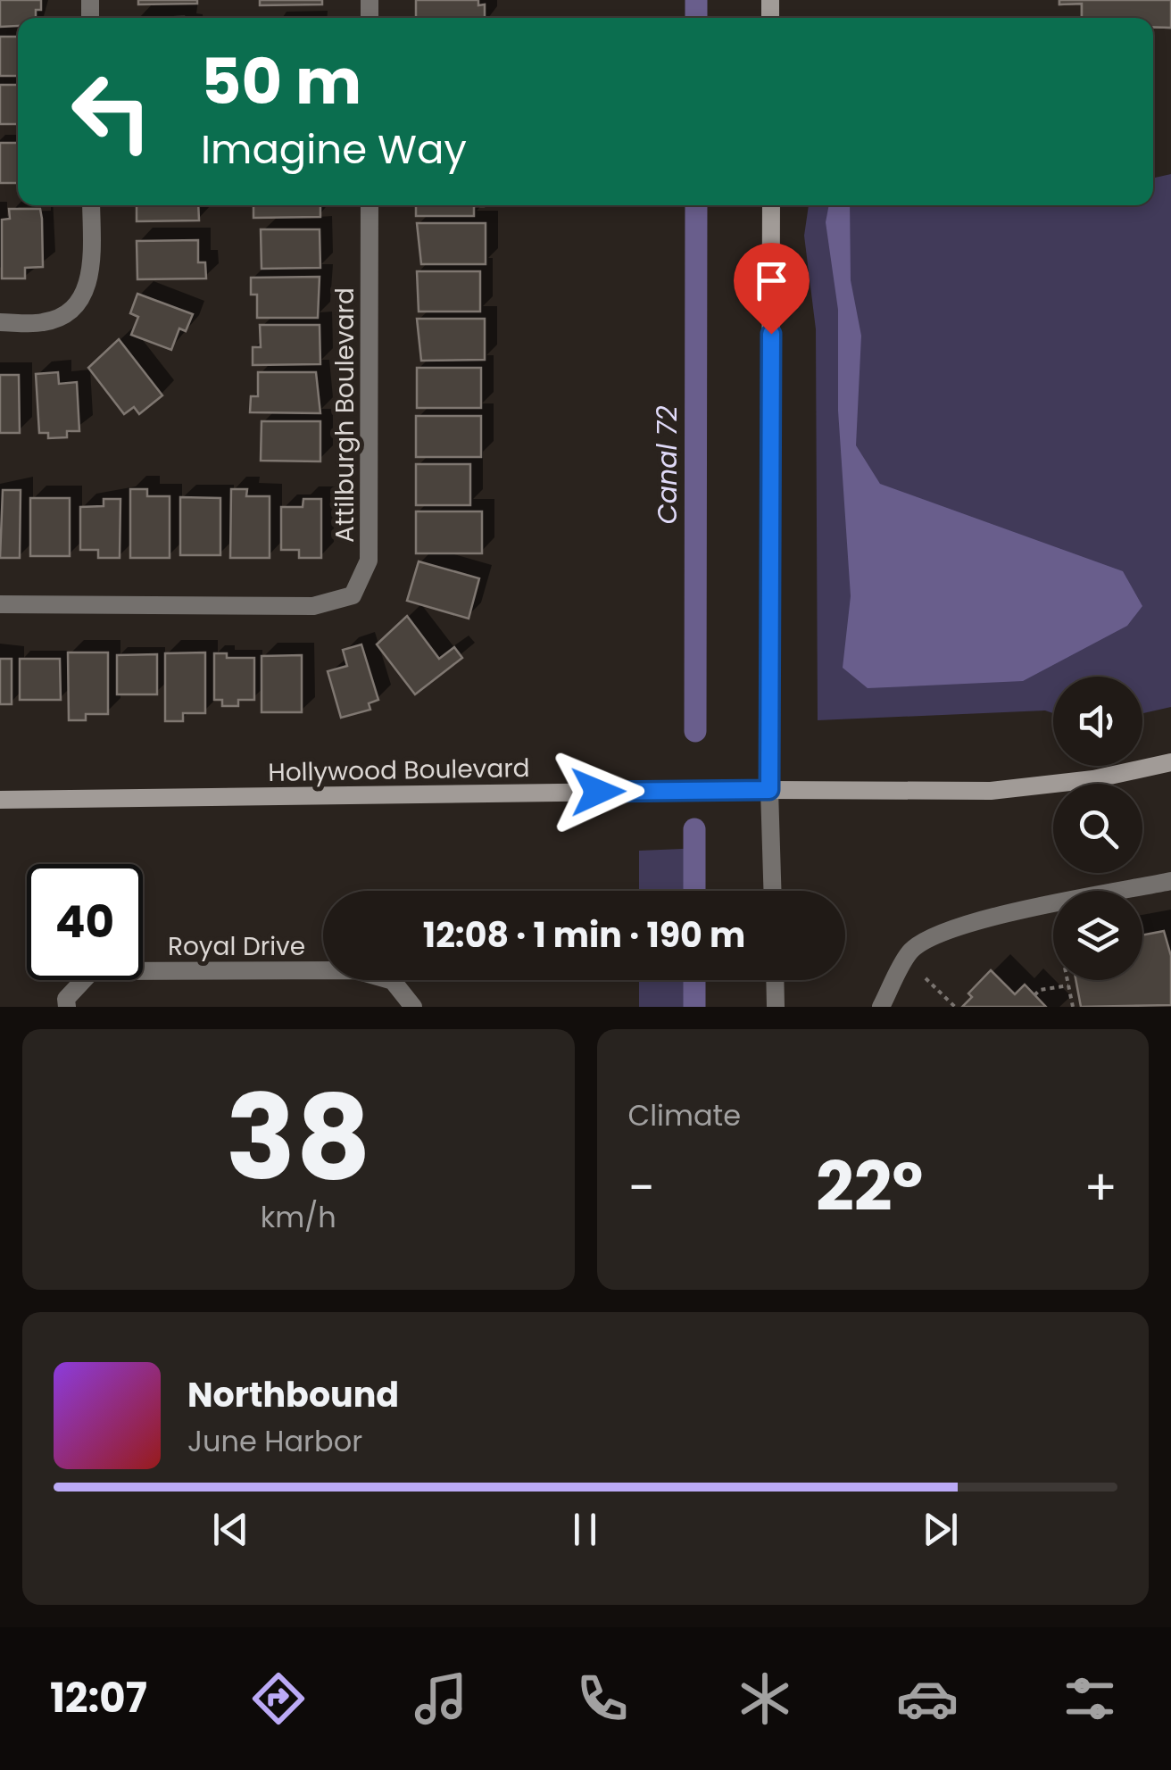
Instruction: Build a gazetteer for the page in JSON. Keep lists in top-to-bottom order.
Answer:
{
  "streets": {
    "street": ["Attilburgh Boulevard", "Hollywood Boulevard", "Royal Drive"]
  },
  "water": ["Canal 72"],
  "page": {
    "turn": ["50 m", "Imagine Way"],
    "limit": "40",
    "trip": "12:08 · 1 min · 190 m",
    "tile": [
      ["38", "km/h"],
      "Climate"
    ],
    "heat": ["−", "22°", "+"],
    "song": ["Northbound", "June Harbor"],
    "tabs": "12:07"
  }
}
